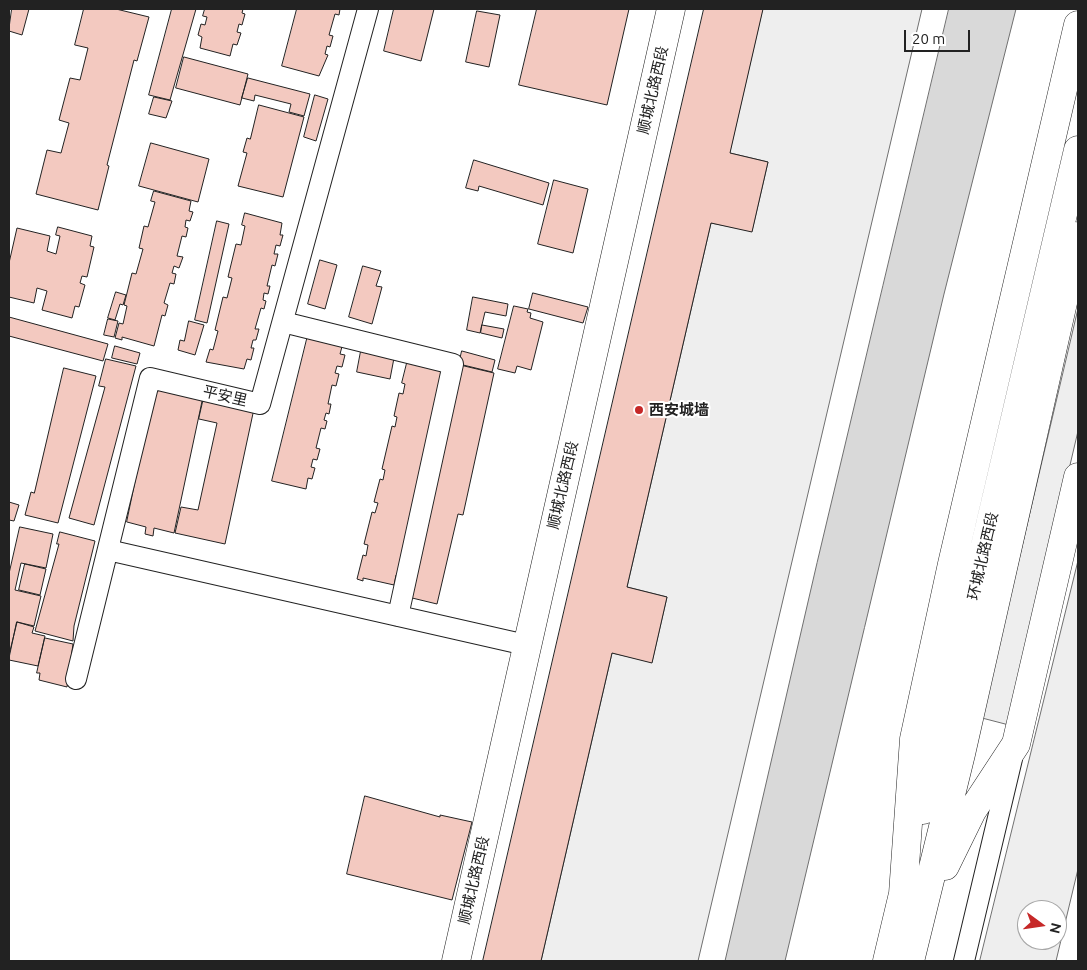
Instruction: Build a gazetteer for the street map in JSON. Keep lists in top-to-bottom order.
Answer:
{
  "streets": {
    "main road": ["顺城北路西段", "环城北路西段"],
    "street": ["平安里"]
  },
  "places": ["西安城墙"],
  "scale_bar": "20 m",
  "north": "right"
}
